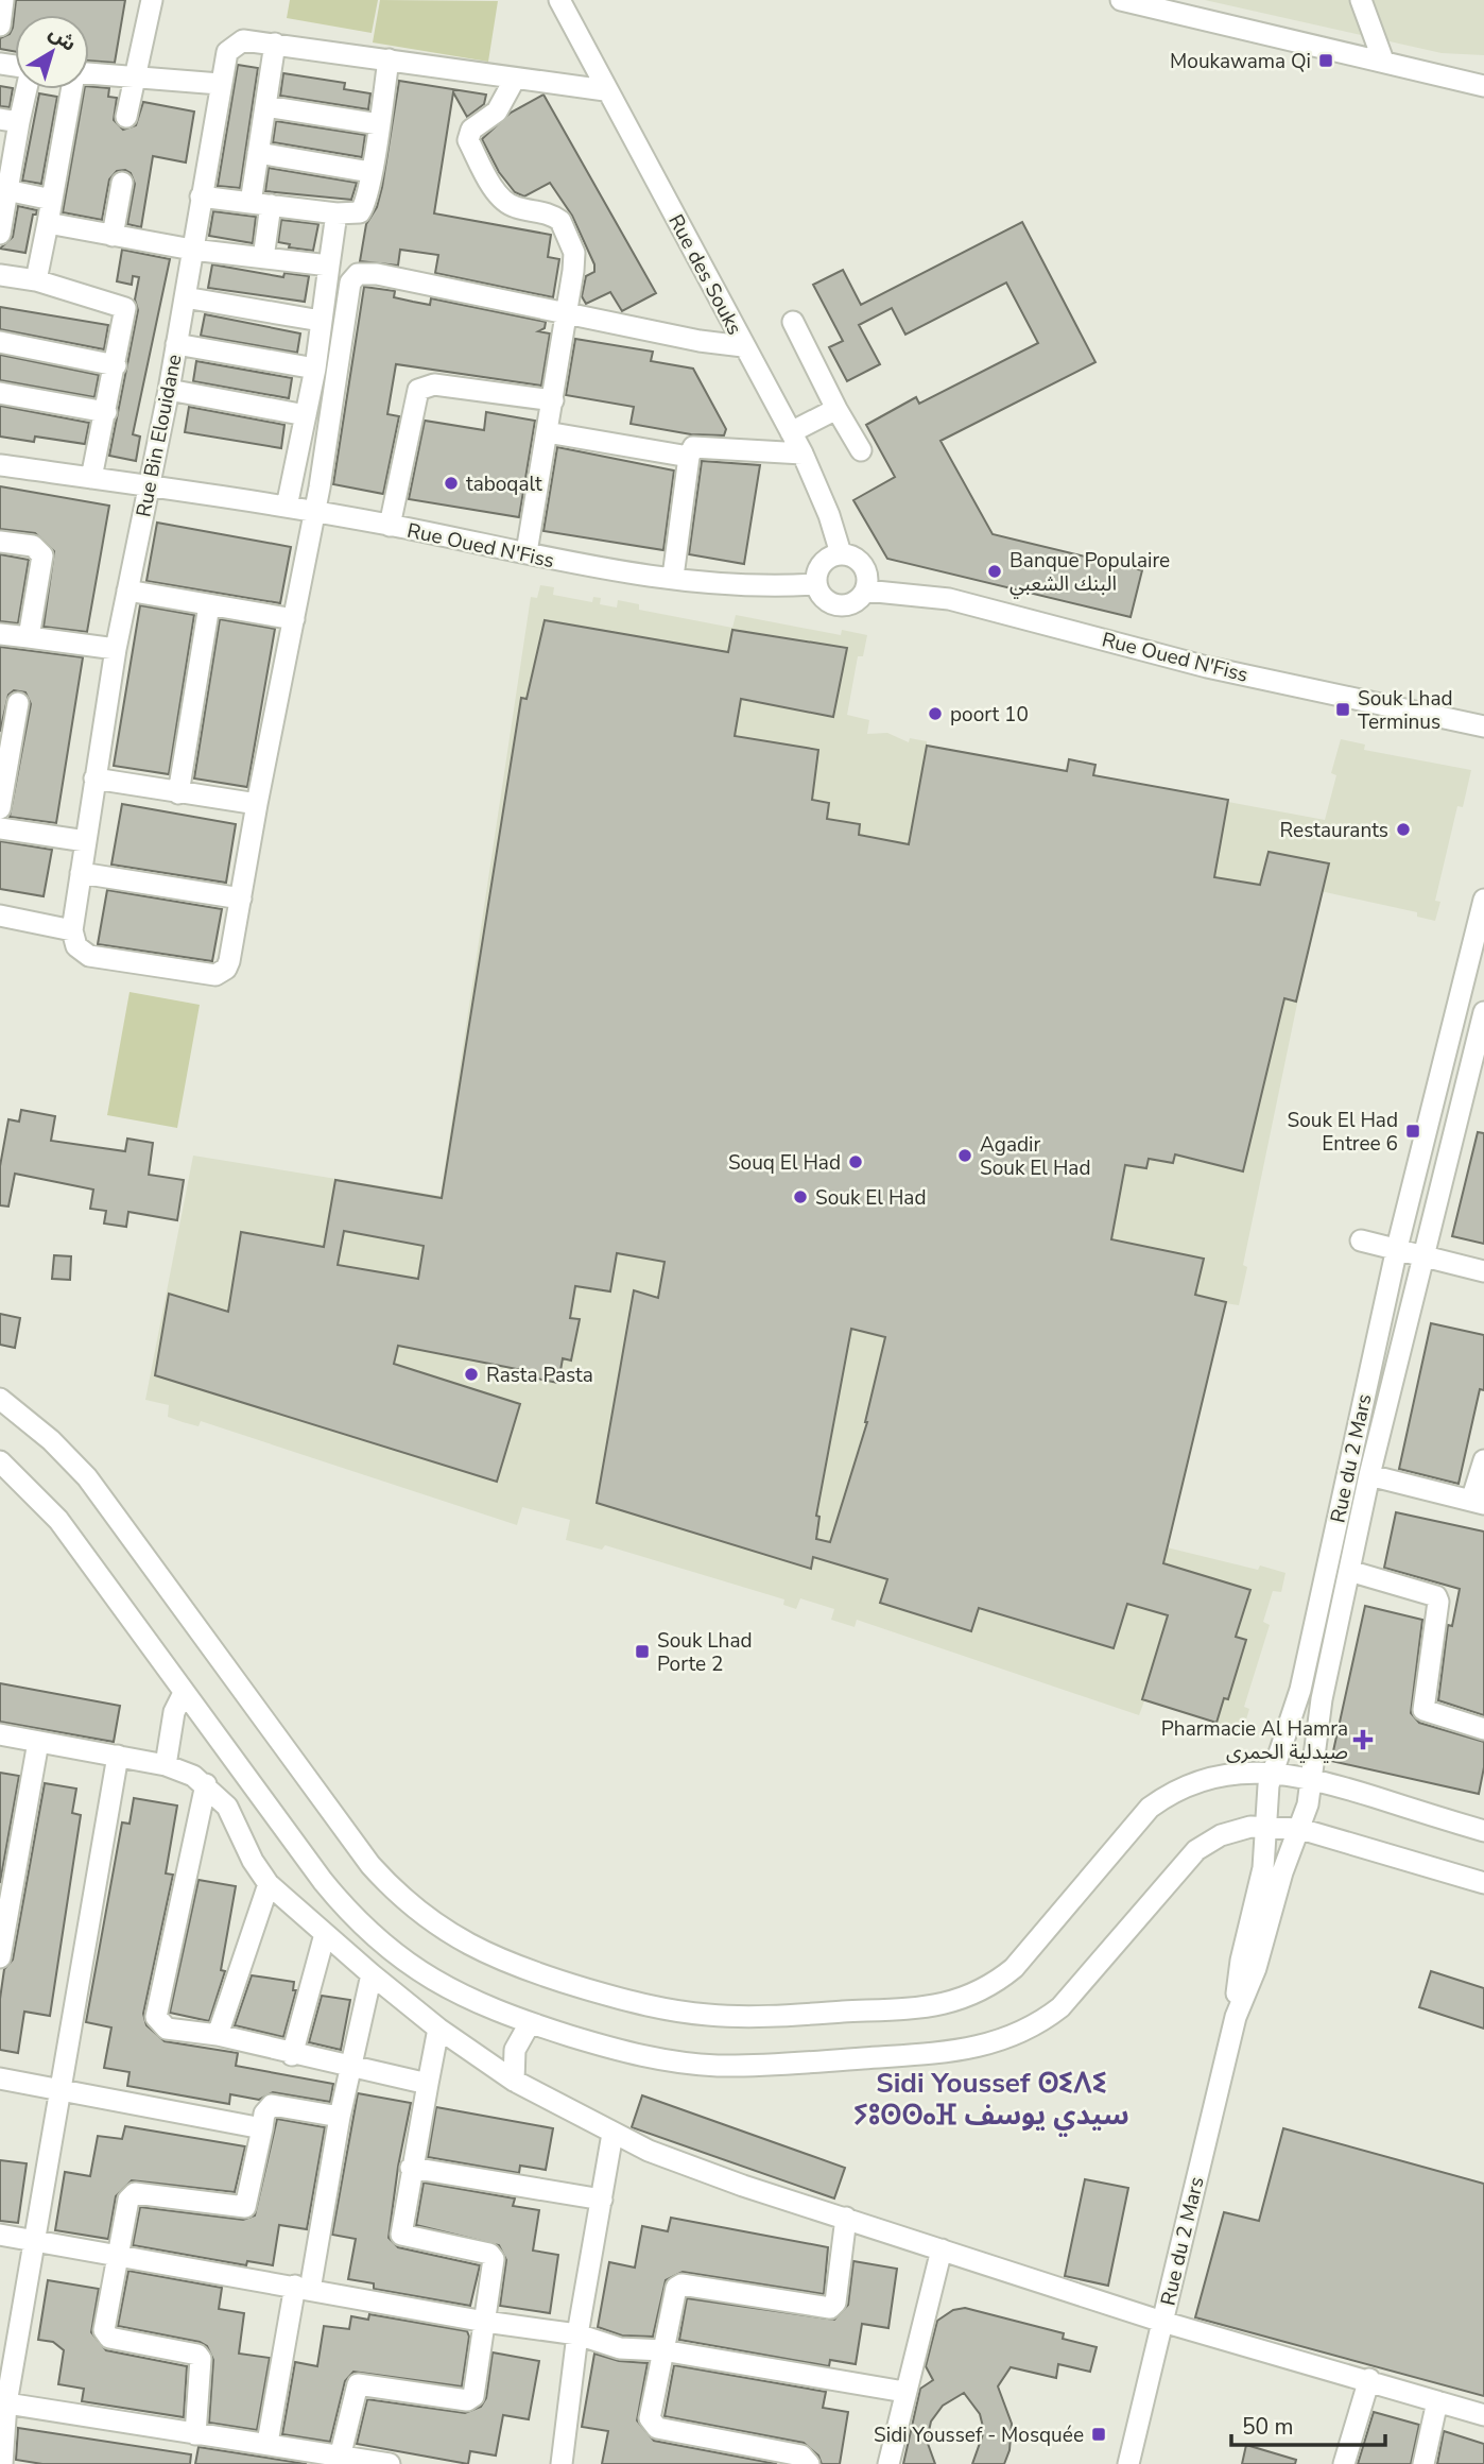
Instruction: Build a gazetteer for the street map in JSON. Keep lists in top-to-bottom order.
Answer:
{
  "streets": {
    "street": [
      "Rue des Souks",
      "Rue Bin Elouidane",
      "Rue Oued N'Fiss",
      "Rue du 2 Mars"
    ]
  },
  "crossings": [
    ["Rue des Souks", "Rue Oued N'Fiss"],
    ["Rue Bin Elouidane", "Rue Oued N'Fiss"]
  ],
  "districts": ["Sidi Youssef ⵙⵉⴷⵉ ⵢⵓⵙⵙⴰⴼ سيدي يوسف"],
  "places": {
    "transit": [
      "Moukawama Qi",
      "Souk Lhad Terminus",
      "Souk El Had Entree 6",
      "Souk Lhad Porte 2",
      "Sidi Youssef - Mosquée"
    ],
    "other": [
      "taboqalt",
      "Banque Populaire البنك الشعبي",
      "poort 10",
      "Restaurants",
      "Agadir Souk El Had",
      "Souq El Had",
      "Souk El Had",
      "Rasta Pasta"
    ],
    "health": ["Pharmacie Al Hamra صيدلية الحمرى"]
  },
  "scale_bar": "50 m",
  "north": "top right"
}
